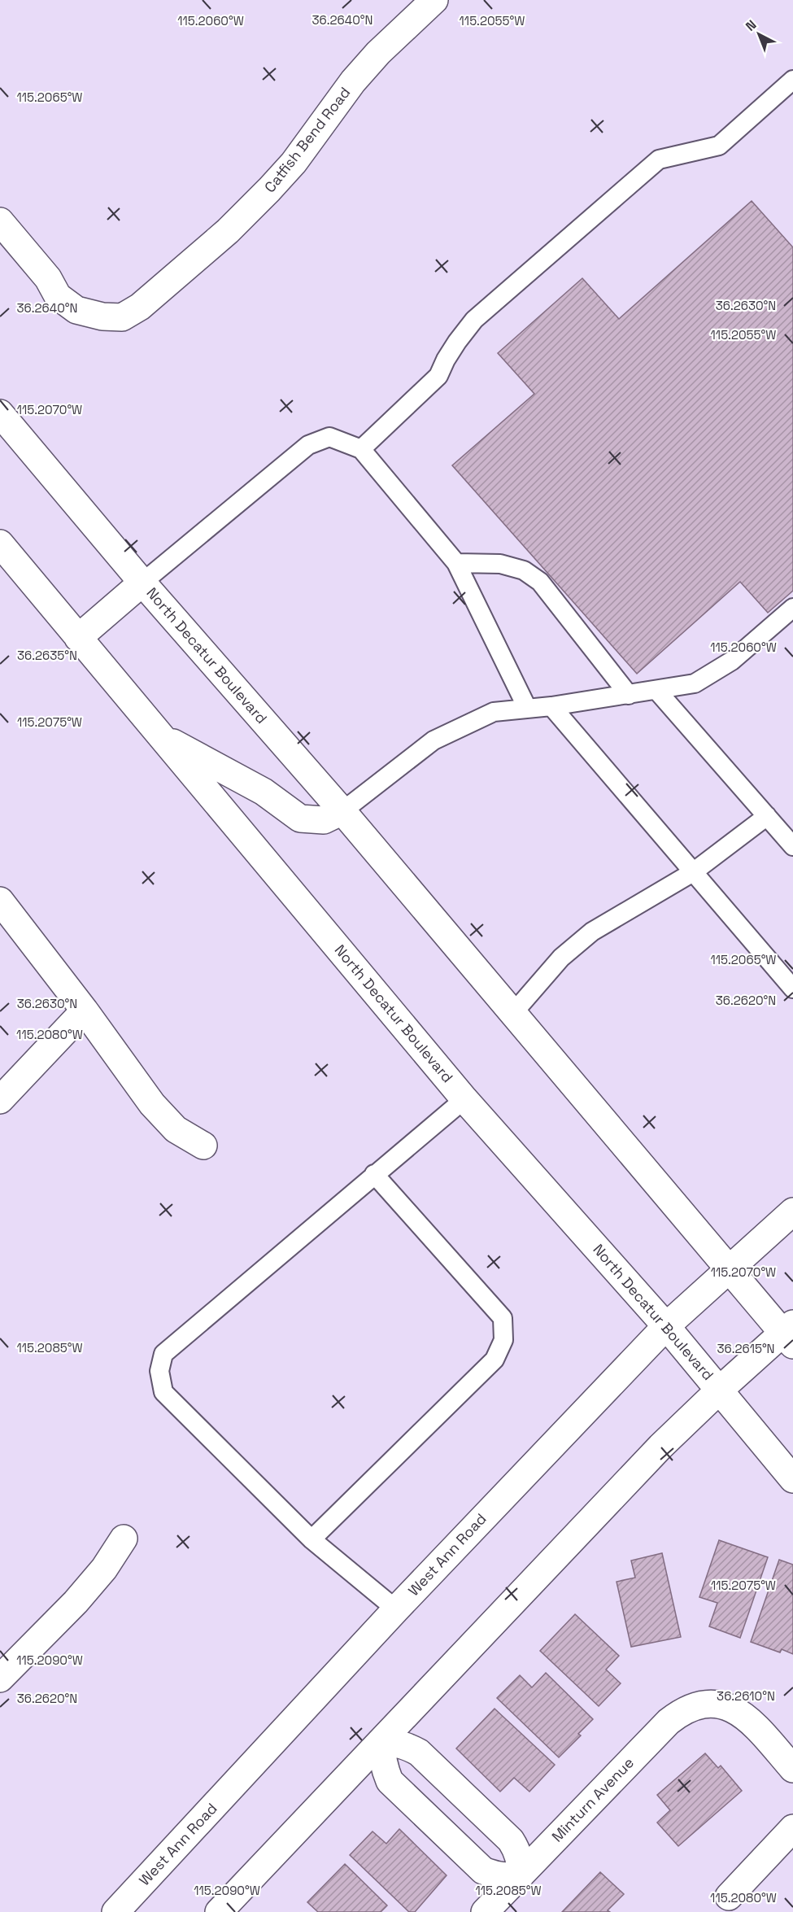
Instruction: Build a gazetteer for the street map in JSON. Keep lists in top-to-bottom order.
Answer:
{
  "streets": {
    "main road": [
      "Catfish Bend Road",
      "North Decatur Boulevard",
      "West Ann Road",
      "Minturn Avenue"
    ]
  },
  "crossings": [
    ["North Decatur Boulevard", "West Ann Road"]
  ],
  "north": "top left",
  "coordinates": [
    "36.2640°N",
    "115.2060°W",
    "115.2055°W",
    "115.2065°W",
    "36.2630°N",
    "115.2070°W",
    "36.2635°N",
    "115.2075°W",
    "36.2620°N",
    "115.2080°W",
    "115.2085°W",
    "36.2615°N",
    "115.2090°W",
    "36.2610°N"
  ]
}
